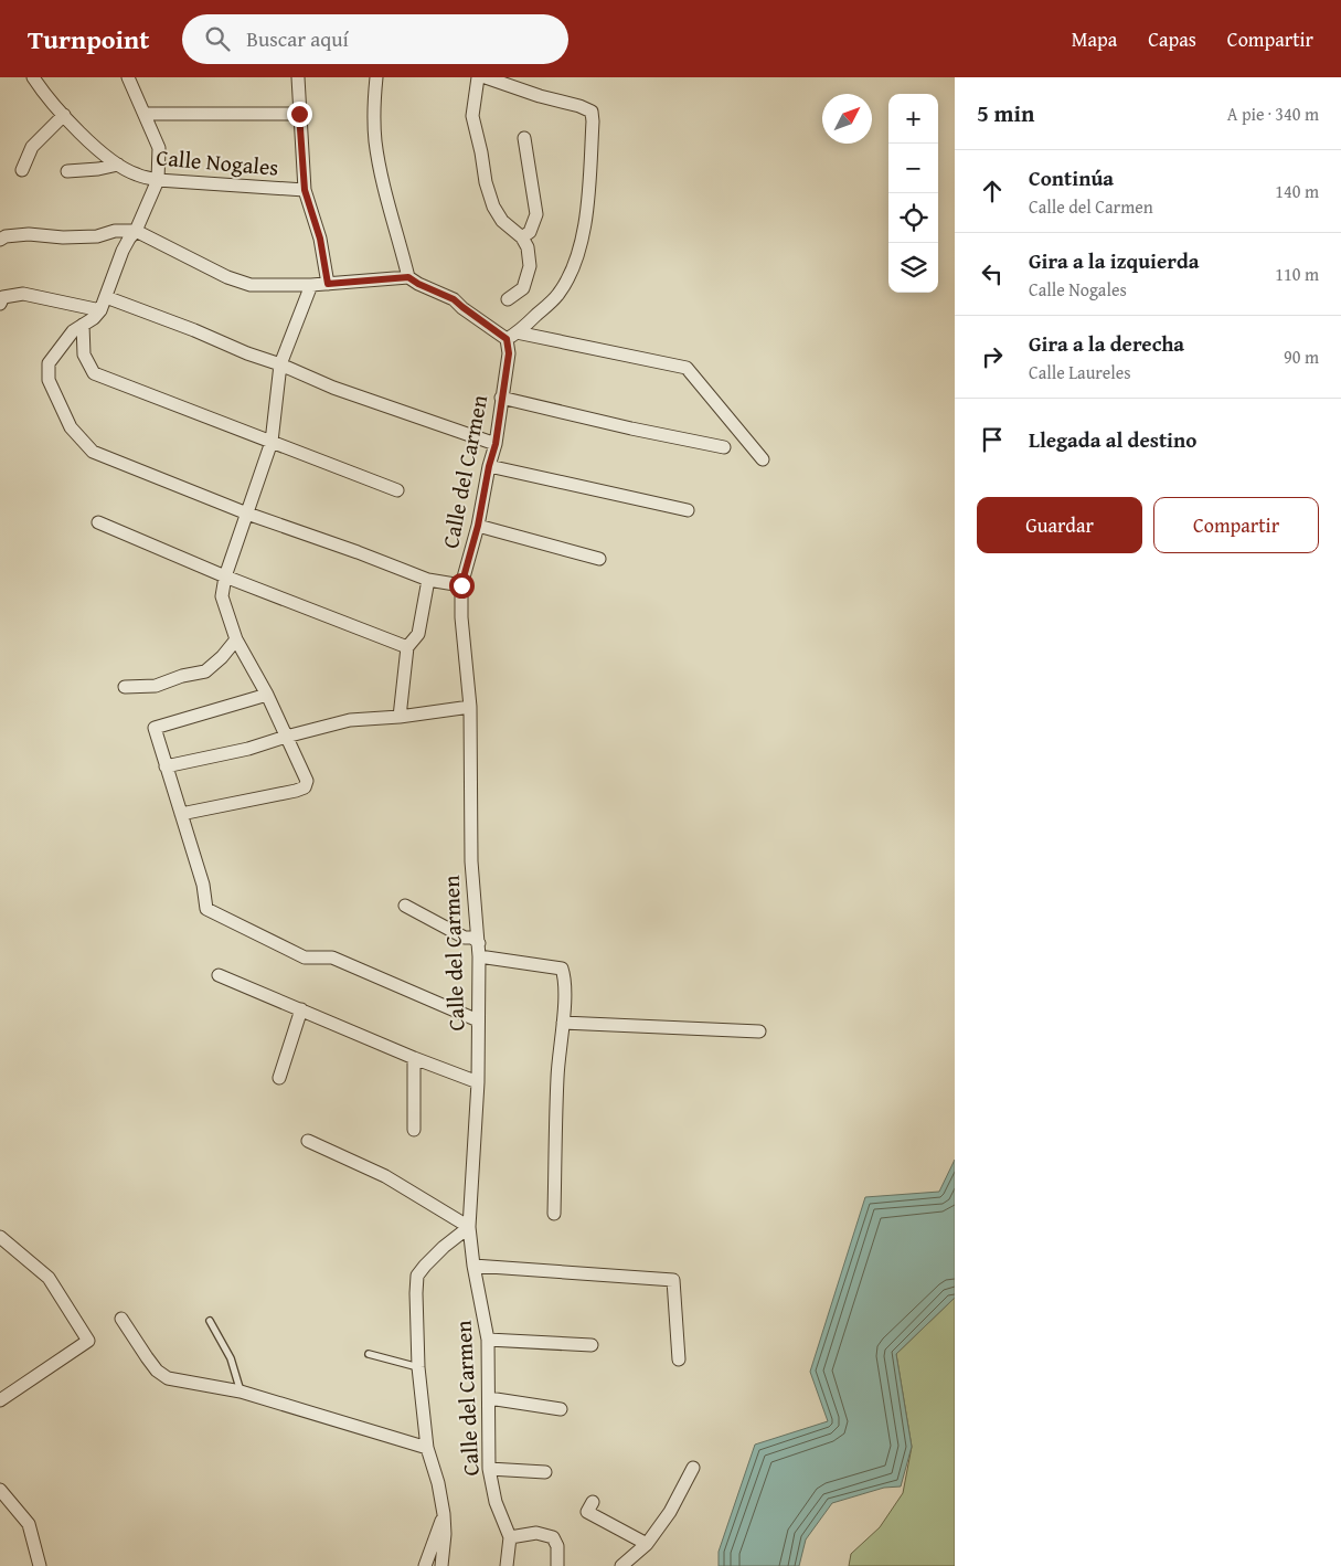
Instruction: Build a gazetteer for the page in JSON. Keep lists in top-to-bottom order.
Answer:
{
  "streets": {
    "street": ["Calle Nogales", "Calle del Carmen"]
  },
  "north": "top right",
  "page": {
    "header": "Turnpoint",
    "search": "Buscar aquí",
    "nav": ["Mapa", "Capas", "Compartir"],
    "heading": ["5 min", "A pie · 340 m"],
    "map_buttons": ["+", "−"],
    "list": [
      ["Continúa", "Calle del Carmen", "140 m"],
      ["Gira a la izquierda", "Calle Nogales", "110 m"],
      ["Gira a la derecha", "Calle Laureles", "90 m"],
      "Llegada al destino"
    ],
    "buttons": ["Guardar", "Compartir"]
  }
}
